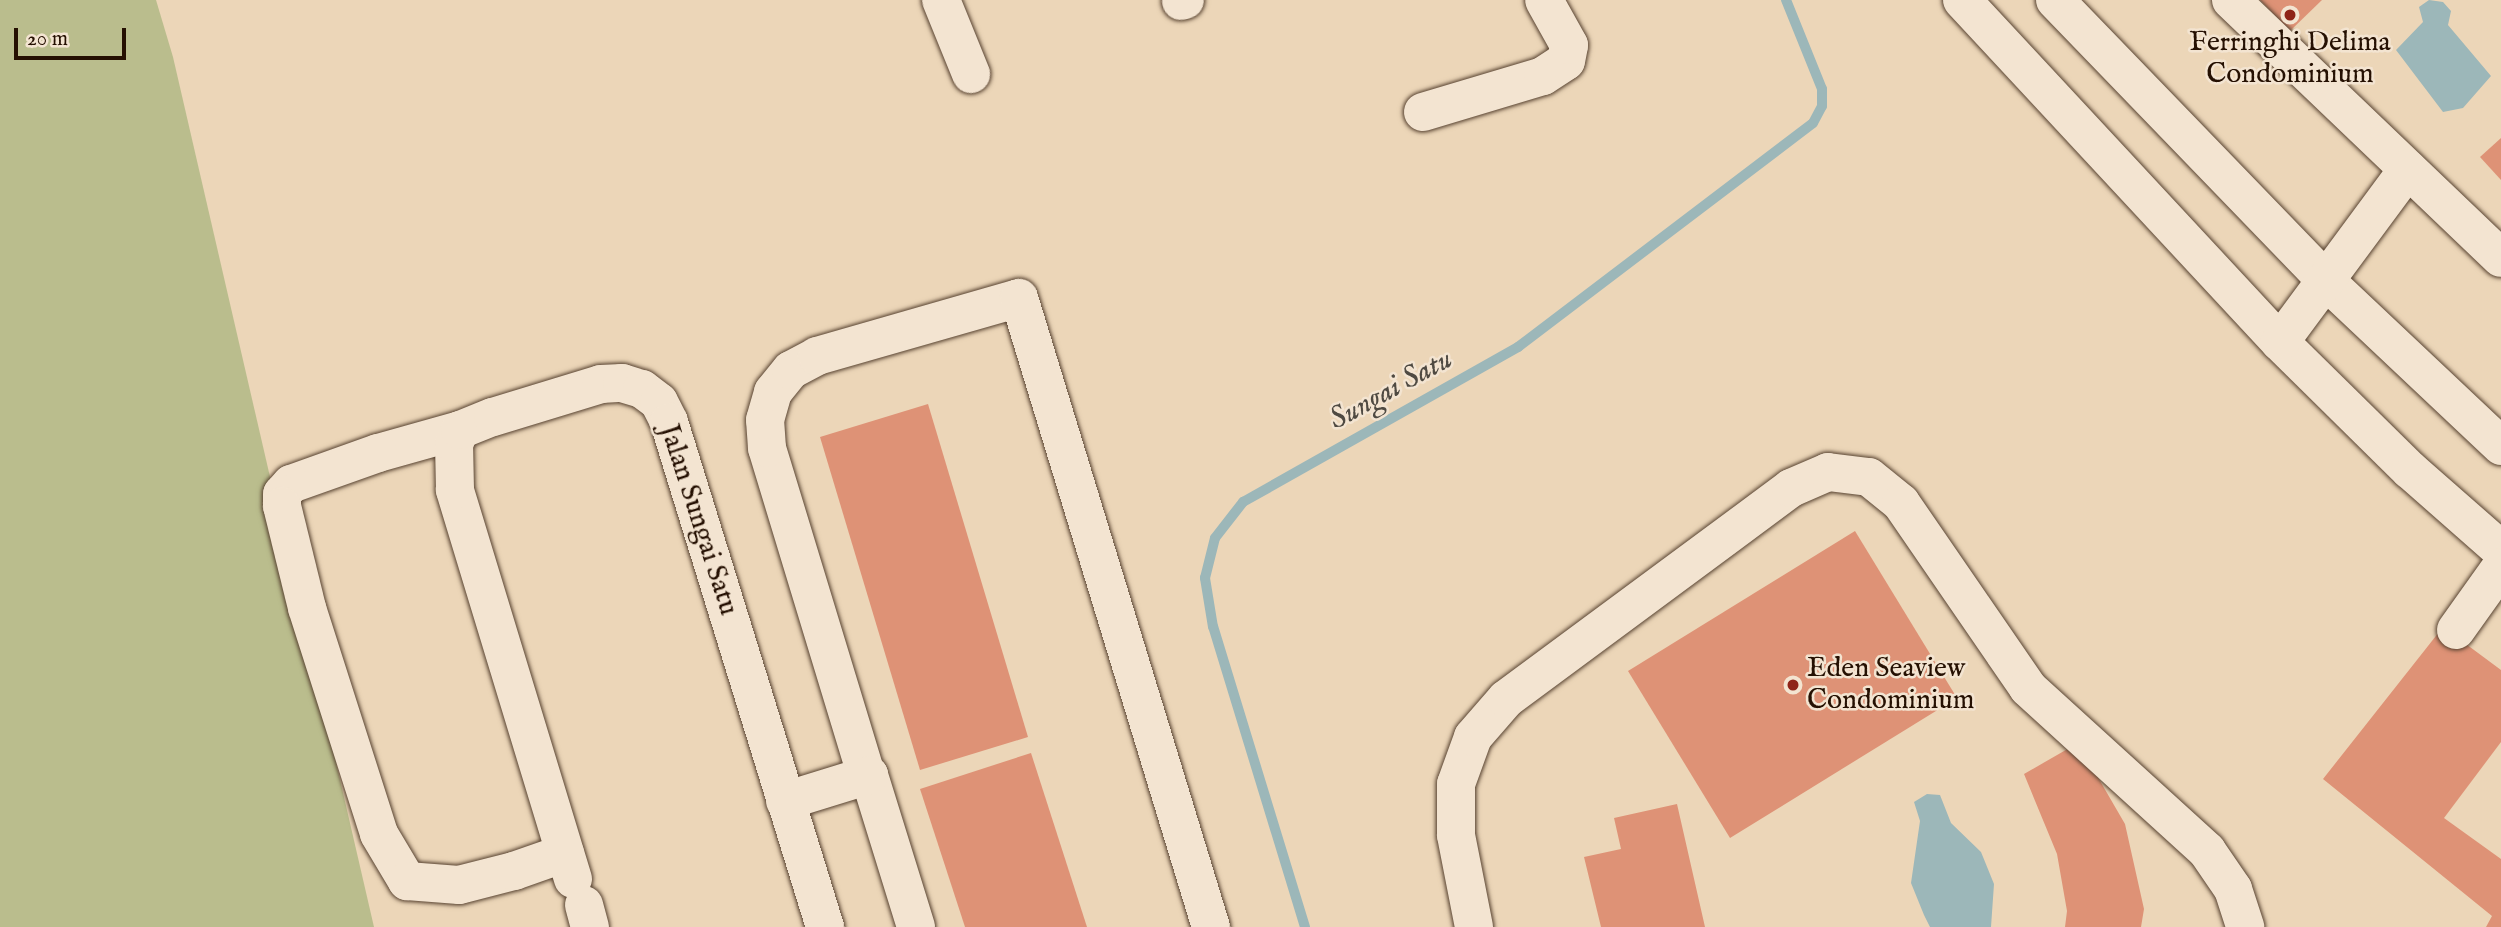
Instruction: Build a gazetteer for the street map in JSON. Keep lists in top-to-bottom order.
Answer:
{
  "streets": {
    "street": ["Jalan Sungai Satu"]
  },
  "water": ["Sungai Satu"],
  "places": ["Ferringhi Delima Condominium", "Eden Seaview Condominium"],
  "scale_bar": "20 m"
}
